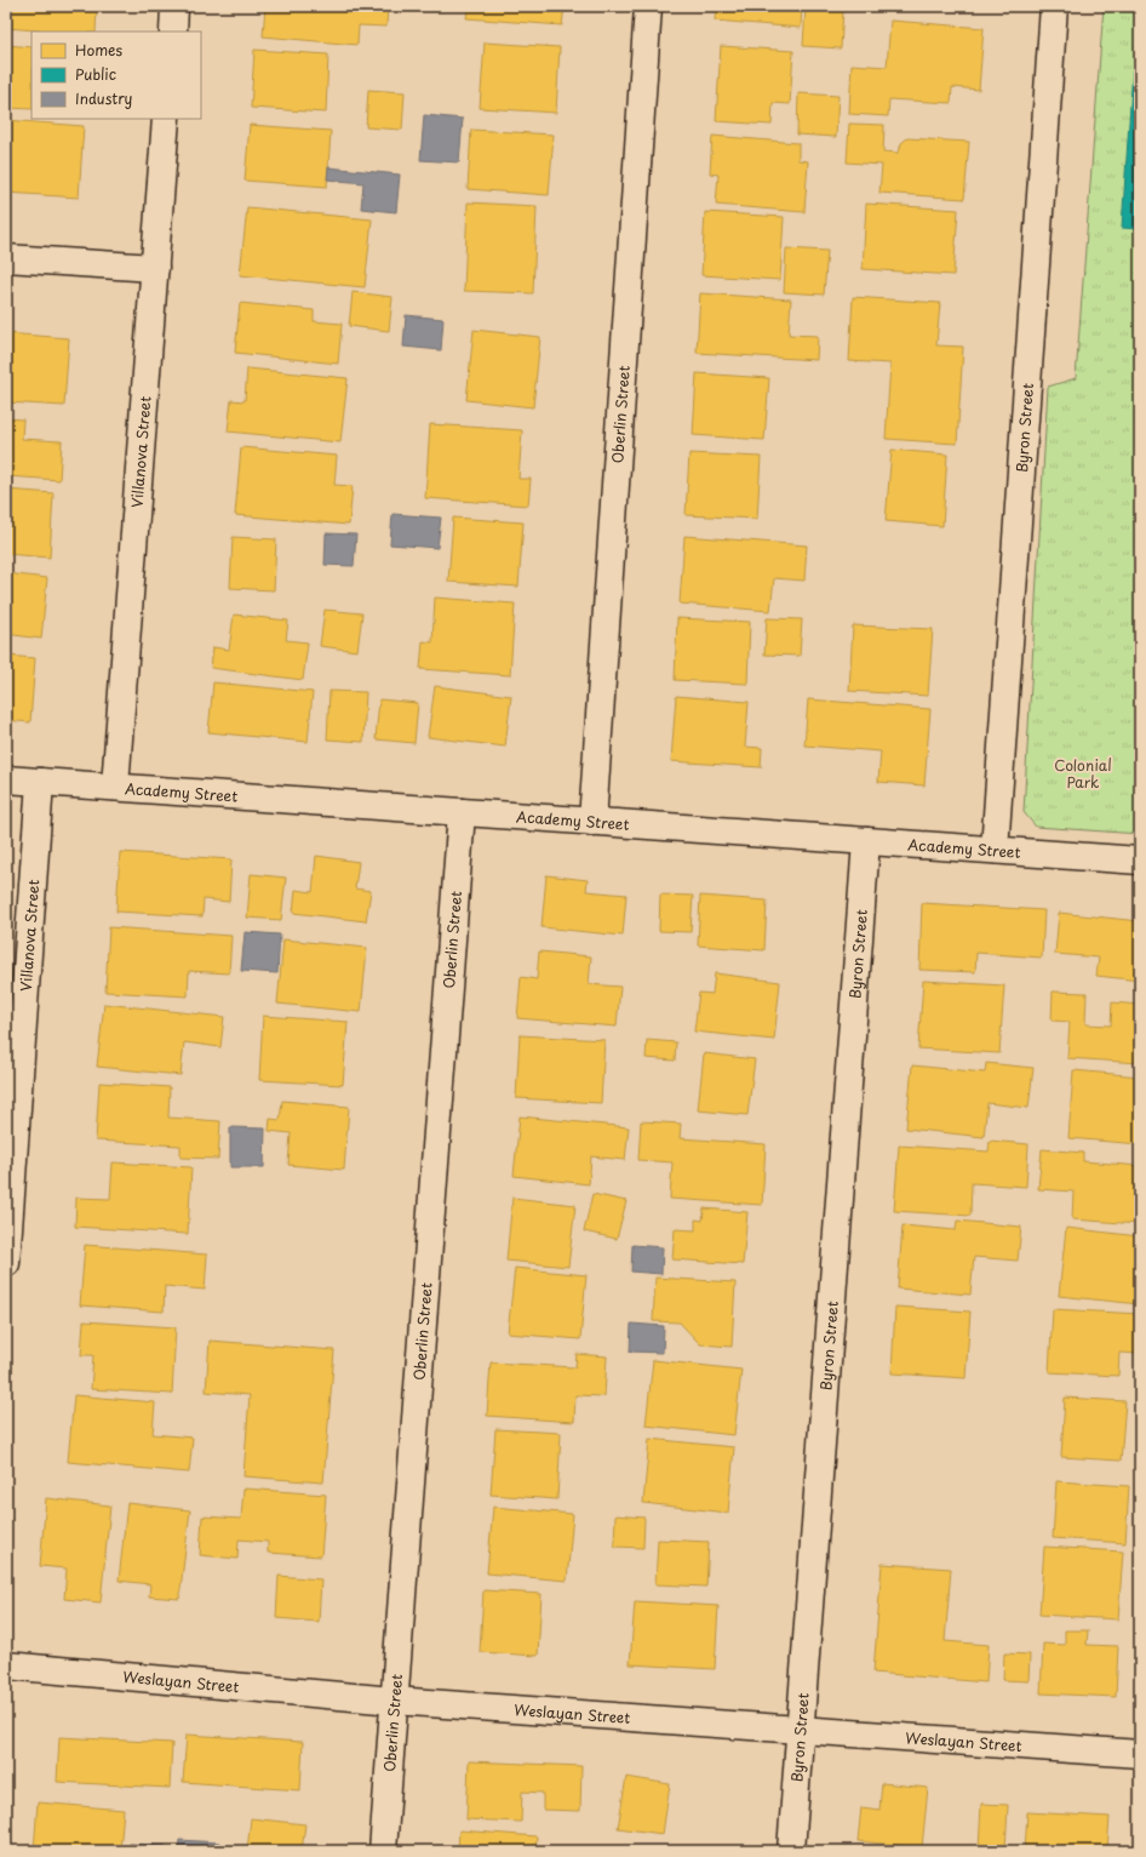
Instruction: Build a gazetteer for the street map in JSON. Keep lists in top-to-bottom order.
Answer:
{
  "streets": {
    "street": [
      "Oberlin Street",
      "Byron Street",
      "Villanova Street",
      "Academy Street",
      "Weslayan Street"
    ]
  },
  "crossings": [
    ["Oberlin Street", "Academy Street"],
    ["Oberlin Street", "Weslayan Street"],
    ["Byron Street", "Academy Street"],
    ["Byron Street", "Weslayan Street"],
    ["Villanova Street", "Academy Street"]
  ],
  "parks": ["Colonial Park"],
  "legend": ["Homes", "Public", "Industry"]
}
